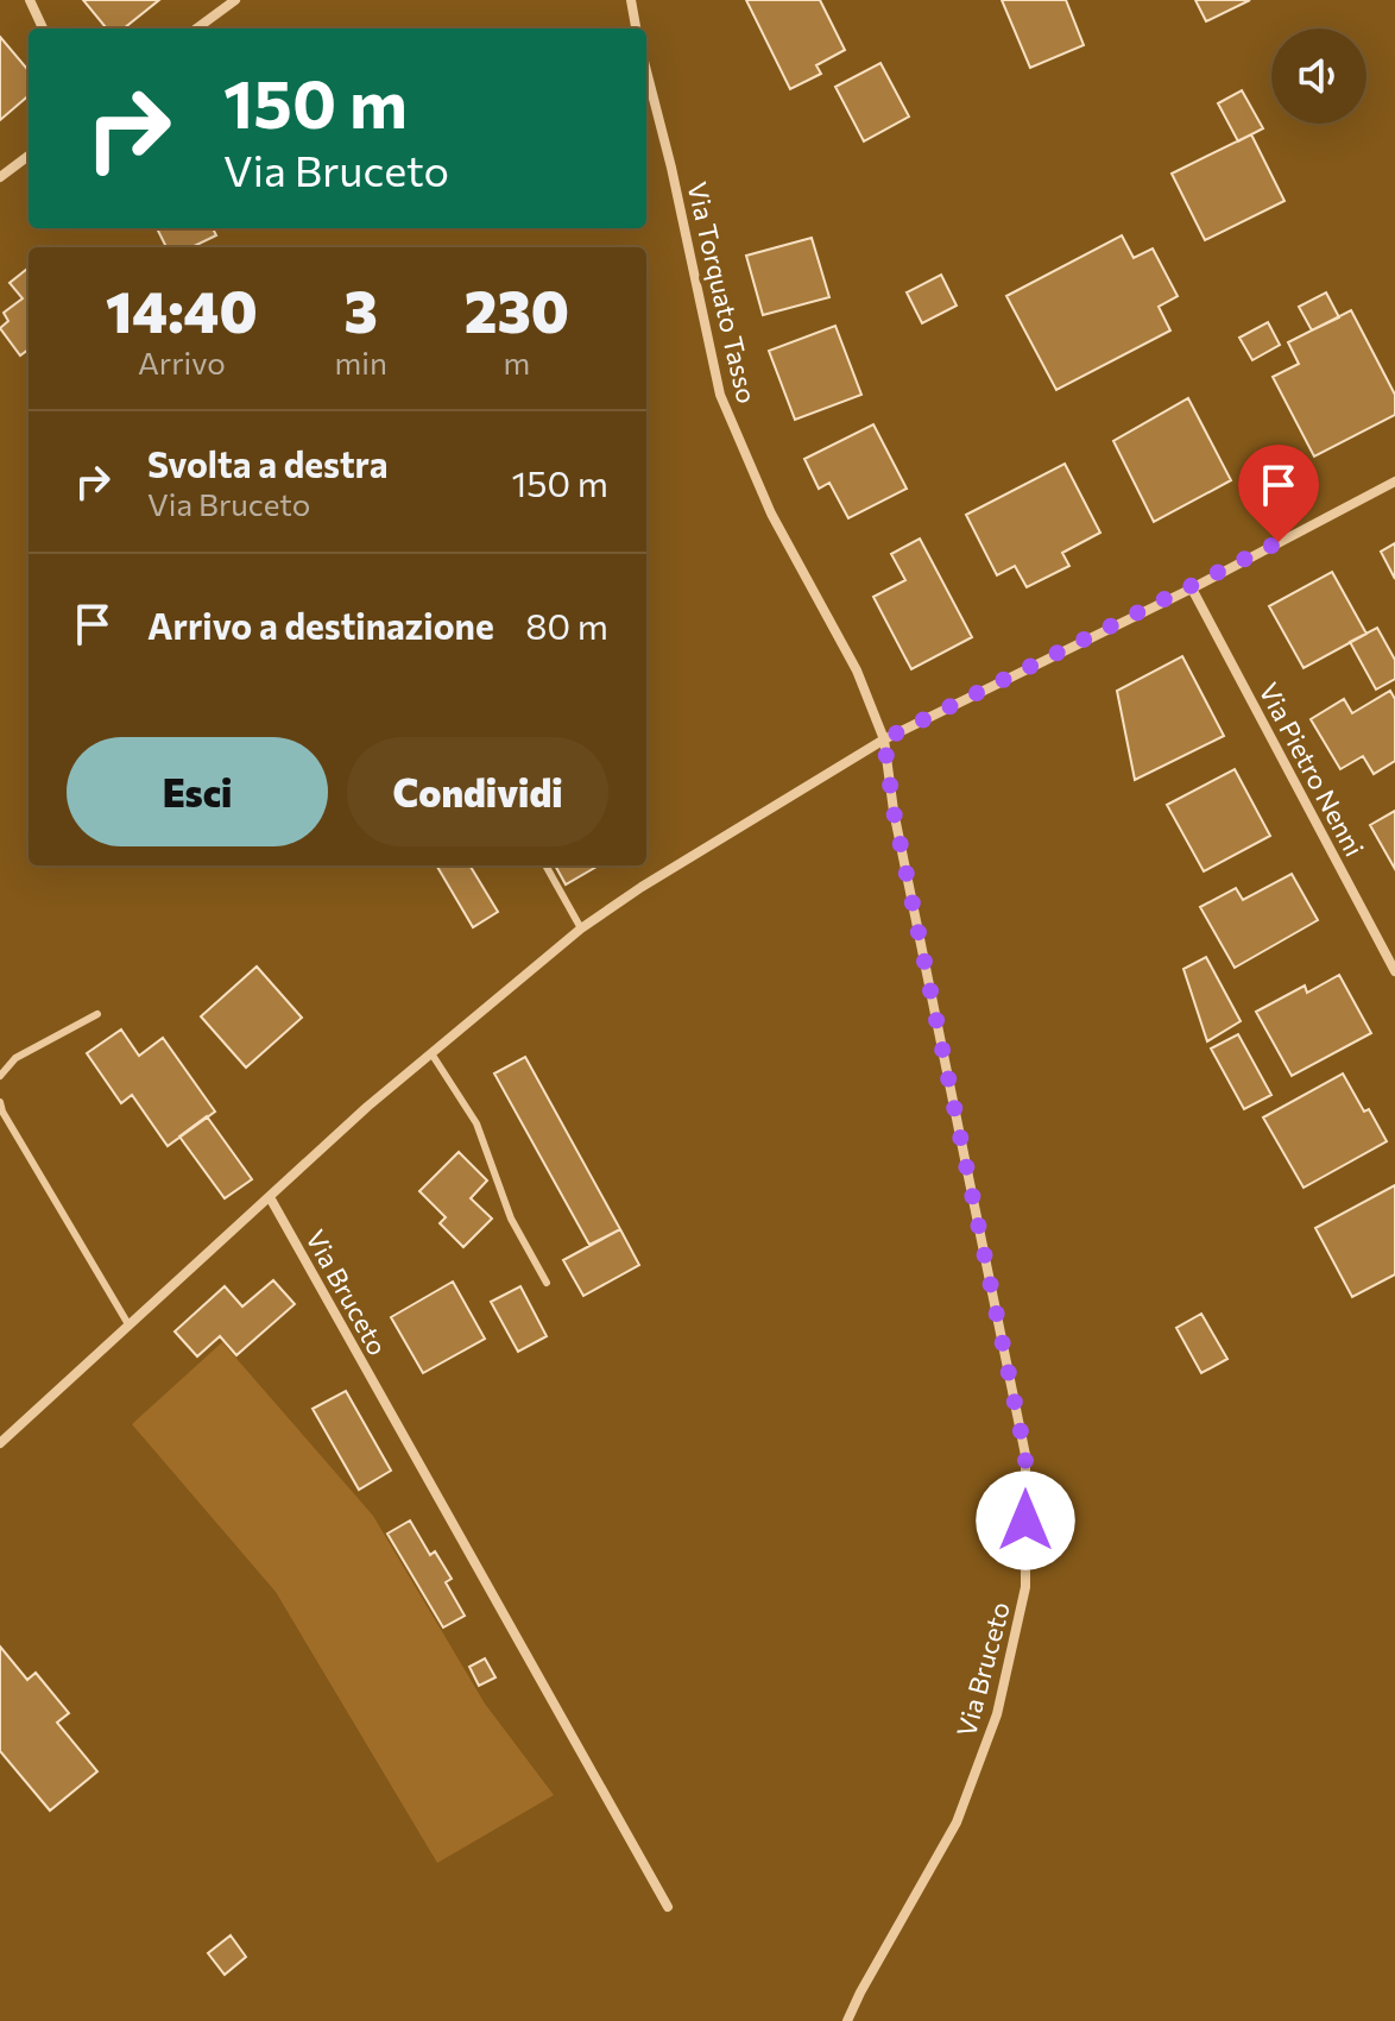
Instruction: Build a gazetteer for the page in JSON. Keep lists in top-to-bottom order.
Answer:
{
  "streets": {
    "street": ["Via Torquato Tasso", "Via Pietro Nenni", "Via Bruceto"]
  },
  "crossings": [
    ["Via Torquato Tasso", "Via Bruceto"]
  ],
  "page": {
    "turn": ["150 m", "Via Bruceto"],
    "eta": [
      "14:40",
      "Arrivo",
      "3",
      "min",
      "230",
      "m"
    ],
    "list": [
      {
        "name": "Svolta a destra",
        "note": "Via Bruceto",
        "value": "150 m"
      },
      {
        "name": "Arrivo a destinazione",
        "value": "80 m"
      }
    ],
    "buttons": ["Esci", "Condividi"]
  }
}
